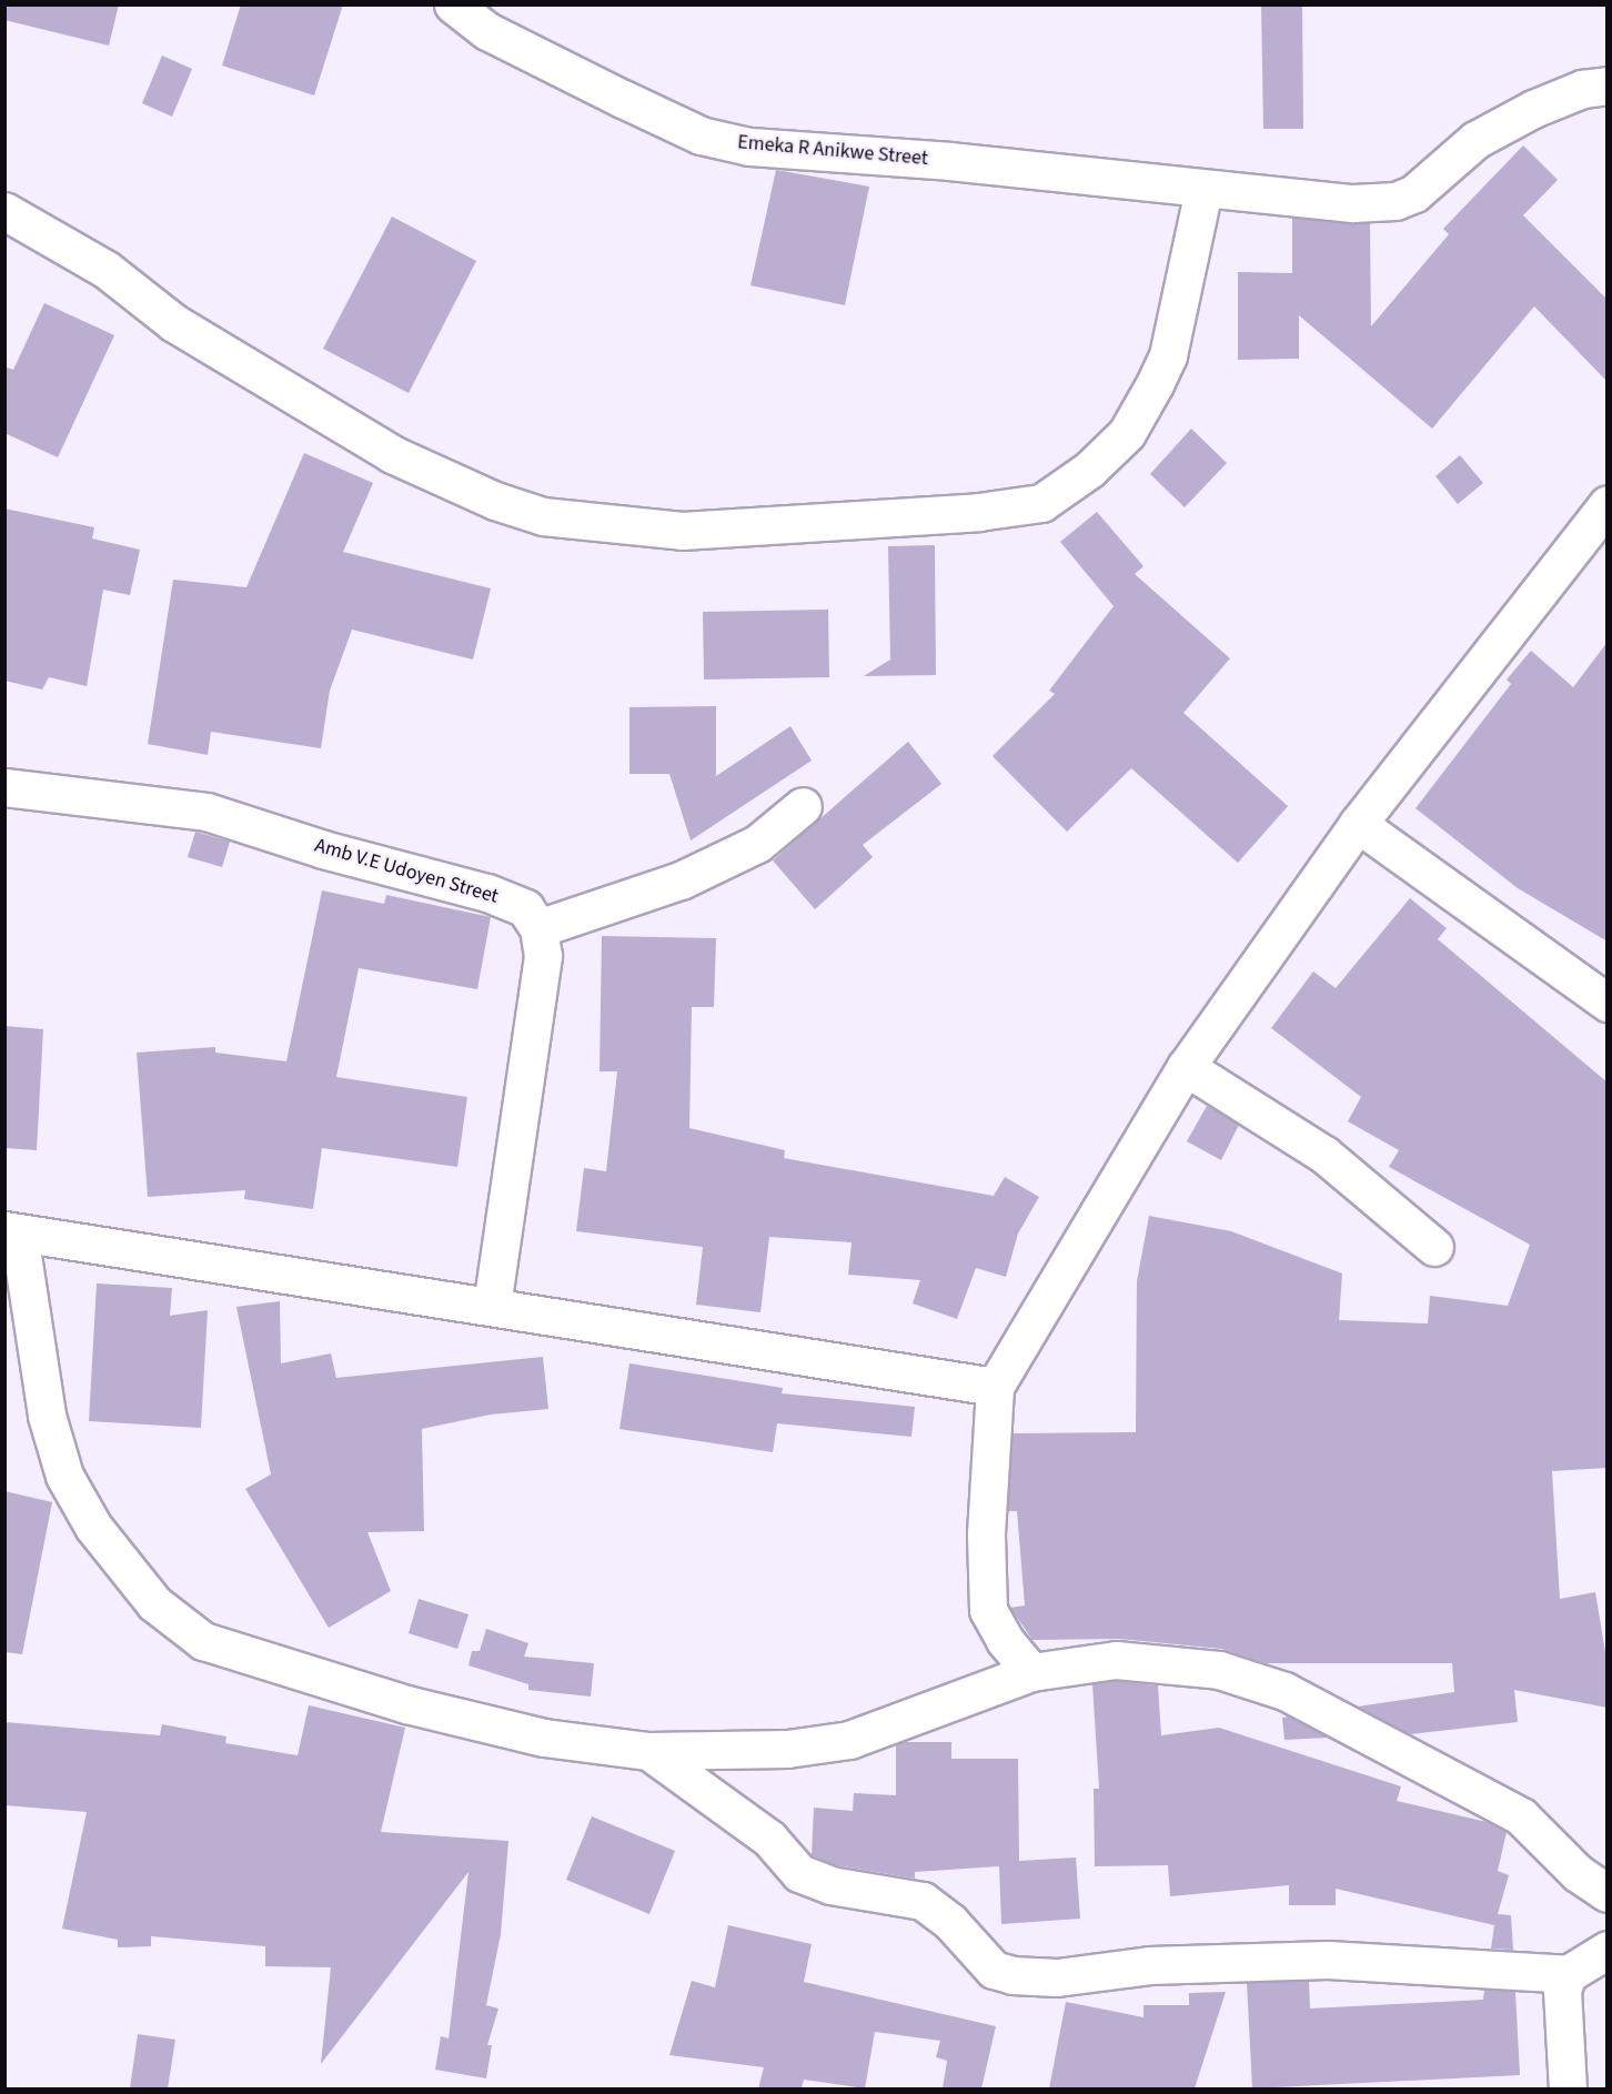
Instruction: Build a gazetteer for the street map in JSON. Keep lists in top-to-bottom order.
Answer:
{
  "streets": {
    "street": ["Emeka R Anikwe Street", "Amb V.E Udoyen Street"]
  }
}
